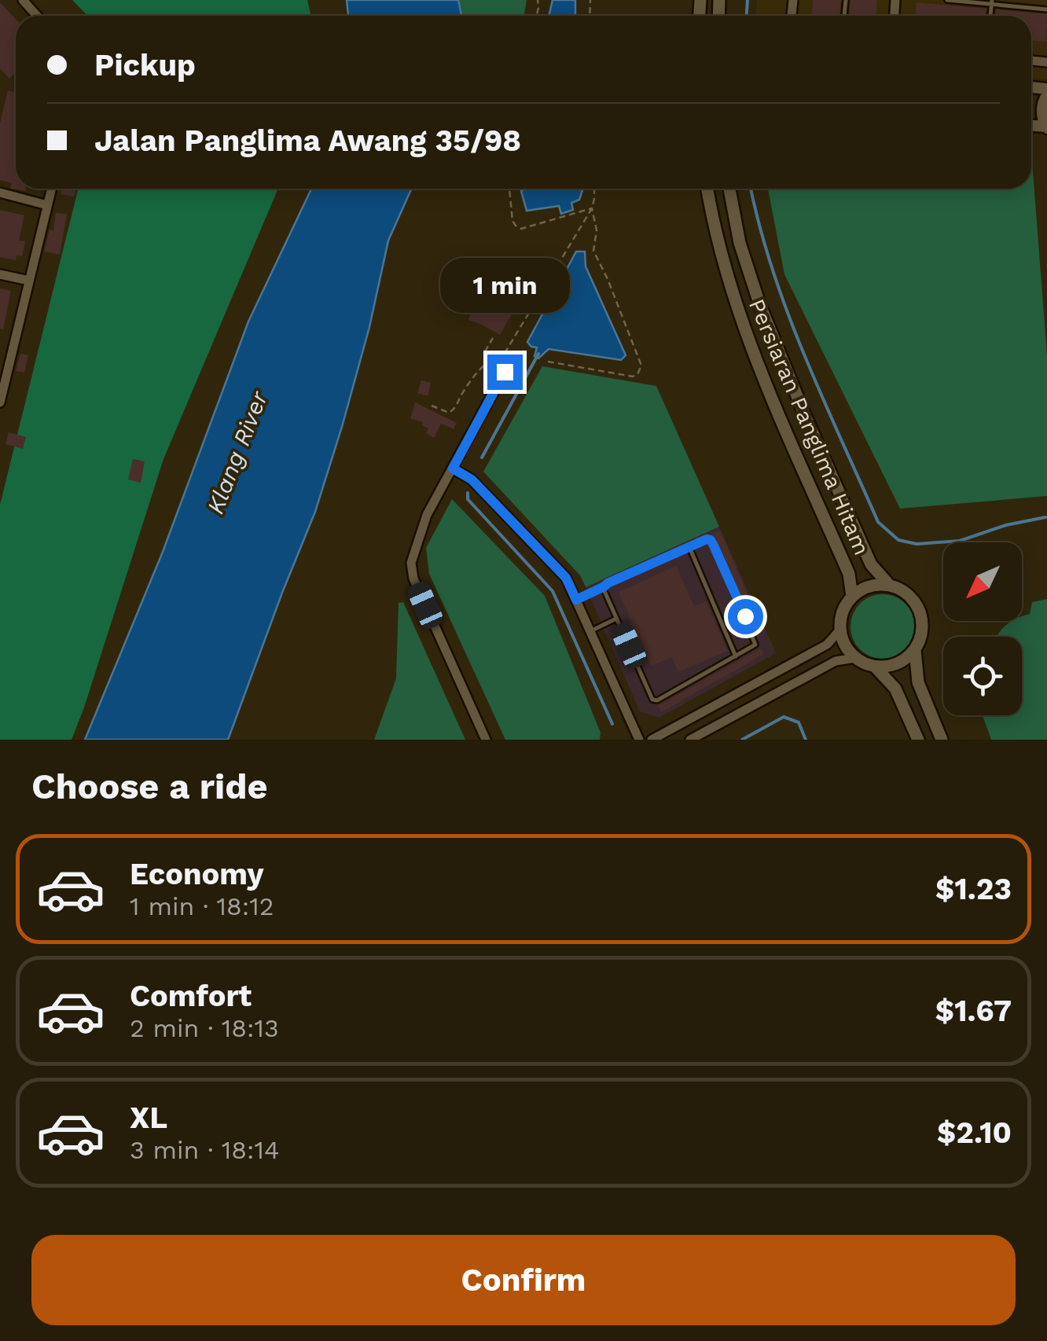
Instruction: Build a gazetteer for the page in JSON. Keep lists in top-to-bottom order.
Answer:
{
  "streets": {
    "main road": ["Persiaran Panglima Hitam"]
  },
  "water": ["Klang River"],
  "north": "bottom left",
  "page": {
    "banner": ["Pickup", "Jalan Panglima Awang 35/98"],
    "bubble": "1 min",
    "heading": "Choose a ride",
    "list": [
      {
        "name": "Economy",
        "note": "1 min · 18:12",
        "value": "$1.23"
      },
      {
        "name": "Comfort",
        "note": "2 min · 18:13",
        "value": "$1.67"
      },
      {
        "name": "XL",
        "note": "3 min · 18:14",
        "value": "$2.10"
      }
    ],
    "buttons": "Confirm"
  }
}
